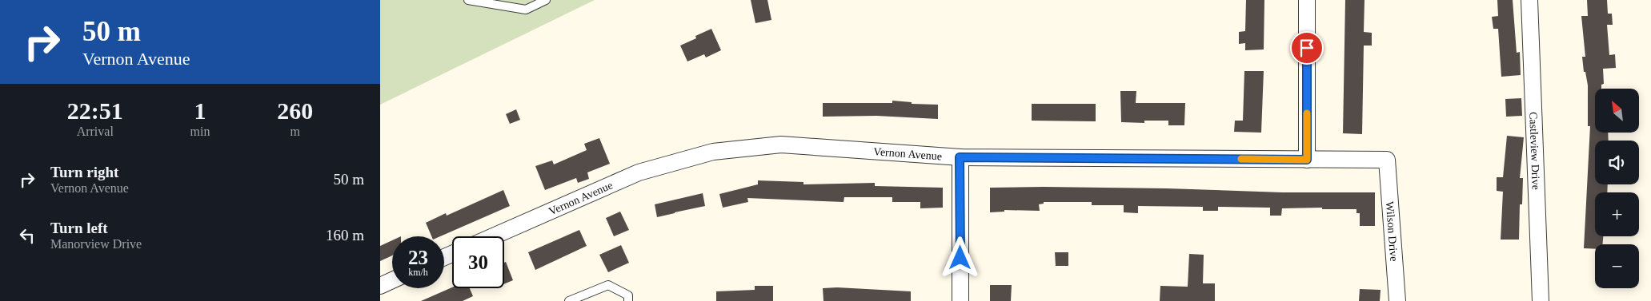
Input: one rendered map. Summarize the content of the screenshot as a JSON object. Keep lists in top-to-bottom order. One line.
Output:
{"streets":{"street":["Castleview Drive","Vernon Avenue","Wilson Drive"]},"crossings":[["Vernon Avenue","Wilson Drive"]],"north":"top left","page":{"turn":["50 m","Vernon Avenue"],"eta":["22:51","Arrival","1","min","260","m"],"map_buttons":["+","−"],"list":[{"name":"Turn right","note":"Vernon Avenue","value":"50 m"},{"name":"Turn left","note":"Manorview Drive","value":"160 m"}],"speed":"23 km/h","limit":"30"}}
